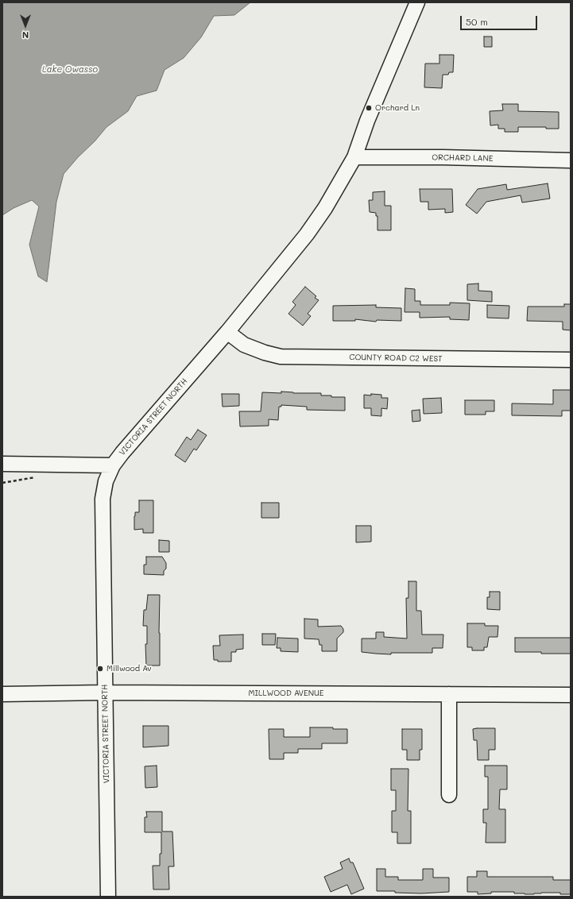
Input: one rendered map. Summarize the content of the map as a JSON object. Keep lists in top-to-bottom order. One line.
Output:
{"streets":{"street":["ORCHARD LANE","COUNTY ROAD C2 WEST","VICTORIA STREET NORTH","MILLWOOD AVENUE"]},"crossings":[["ORCHARD LANE","VICTORIA STREET NORTH"],["COUNTY ROAD C2 WEST","VICTORIA STREET NORTH"],["VICTORIA STREET NORTH","MILLWOOD AVENUE"]],"water":["Lake Owasso"],"places":["Orchard Ln","Millwood Av"],"scale_bar":"50 m","north":"bottom"}
